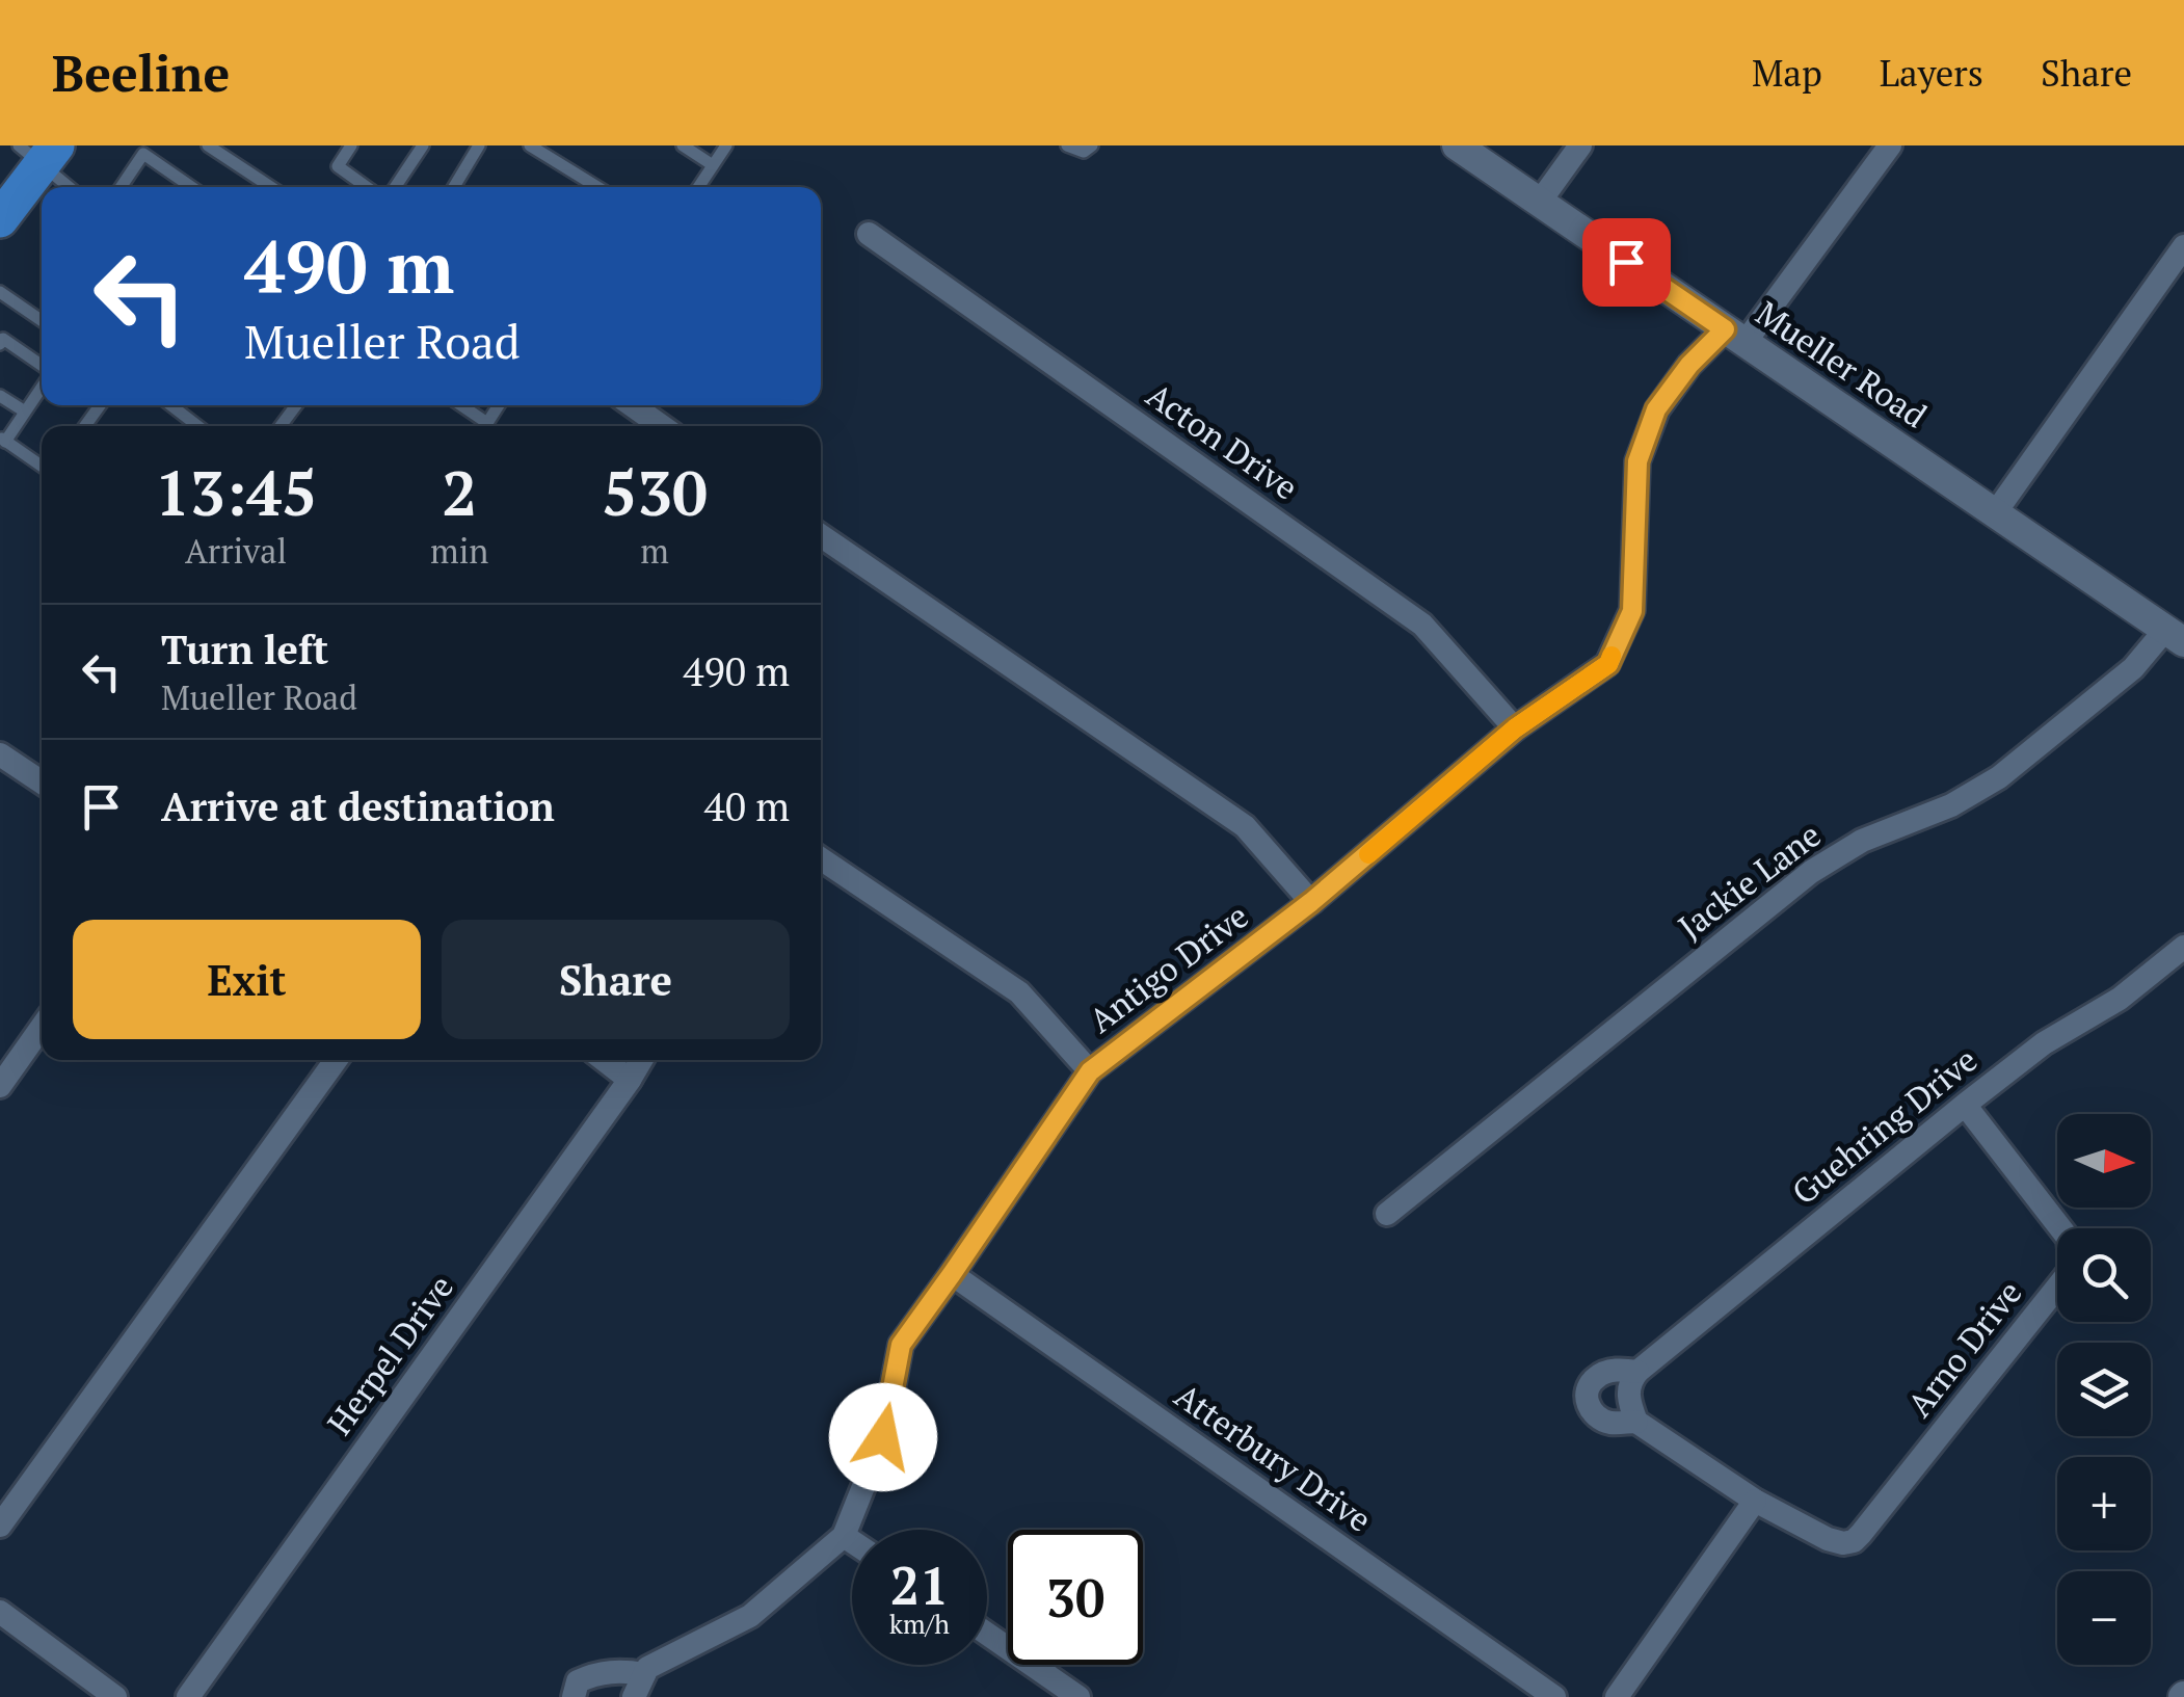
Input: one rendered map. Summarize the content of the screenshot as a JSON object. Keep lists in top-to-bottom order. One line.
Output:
{"streets":{"street":["Mueller Road","Acton Drive","Jackie Lane","Antigo Drive","Guehring Drive","Arno Drive","Herpel Drive","Atterbury Drive"]},"crossings":[["Mueller Road","Jackie Lane"],["Mueller Road","Antigo Drive"],["Acton Drive","Antigo Drive"],["Antigo Drive","Atterbury Drive"],["Guehring Drive","Arno Drive"]],"north":"right","page":{"header":"Beeline","nav":["Map","Layers","Share"],"turn":["490 m","Mueller Road"],"eta":["13:45","Arrival","2","min","530","m"],"list":[{"name":"Turn left","note":"Mueller Road","value":"490 m"},{"name":"Arrive at destination","value":"40 m"}],"buttons":["Exit","Share"],"map_buttons":["+","−"],"speed":"21 km/h","limit":"30"}}
